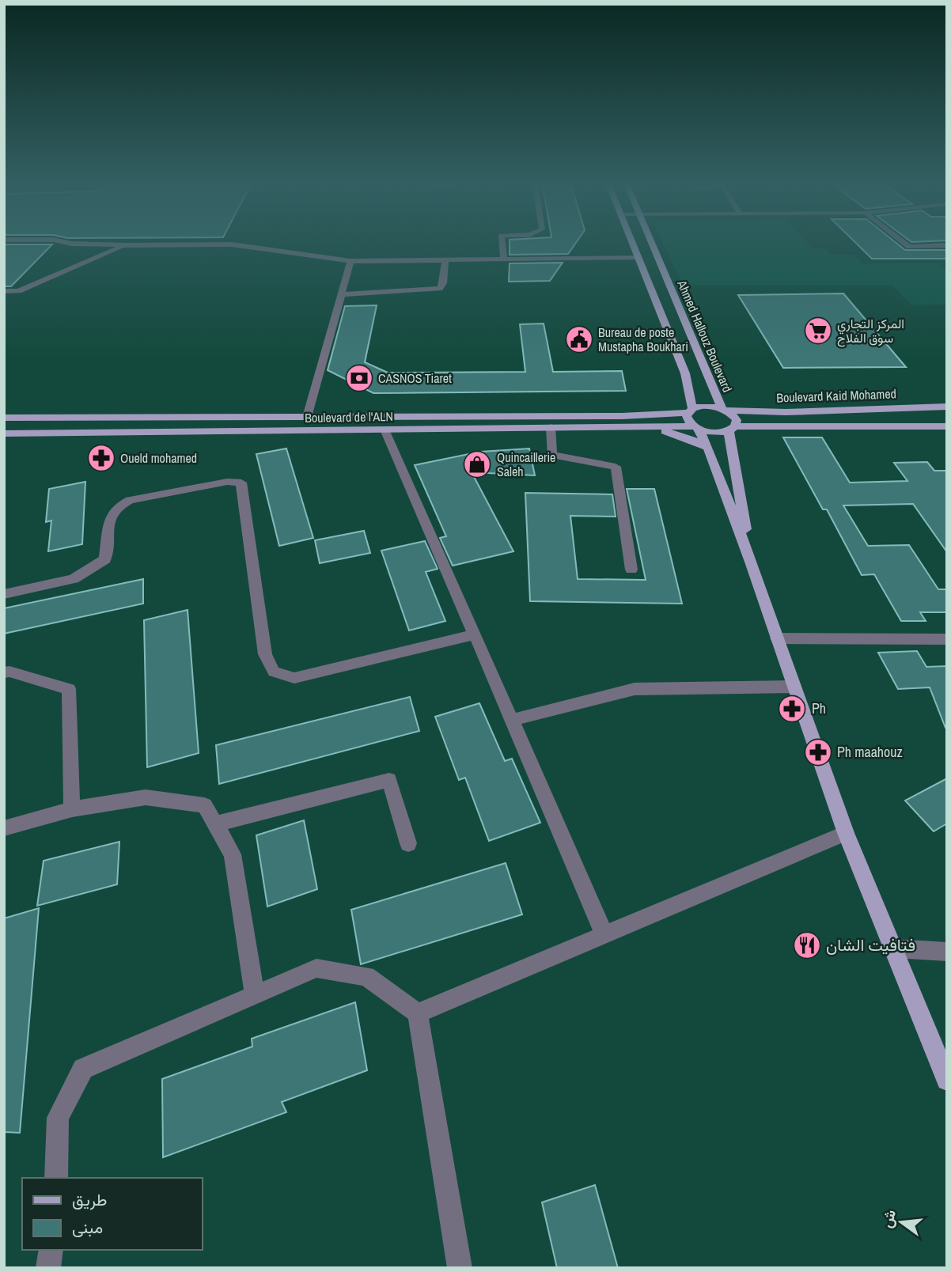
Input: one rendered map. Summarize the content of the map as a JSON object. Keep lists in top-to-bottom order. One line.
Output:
{"streets":{"main road":["Ahmed Hallouz Boulevard","Boulevard Kaid Mohamed","Boulevard de l'ALN"]},"crossings":[["Ahmed Hallouz Boulevard","Boulevard Kaid Mohamed"],["Ahmed Hallouz Boulevard","Boulevard de l'ALN"],["Boulevard Kaid Mohamed","Boulevard de l'ALN"]],"places":{"supermarket":["المركز التجاري سوق الفلاح"],"public building":["Bureau de poste Mustapha Boukhari"],"bank":["CASNOS Tiaret"],"pharmacy":["Oueld mohamed","Ph","Ph maahouz"],"shop":["Quincaillerie Saleh"],"restaurant":["فتافيت الشان"]},"legend":["طريق","مبنى"],"north":"left"}
